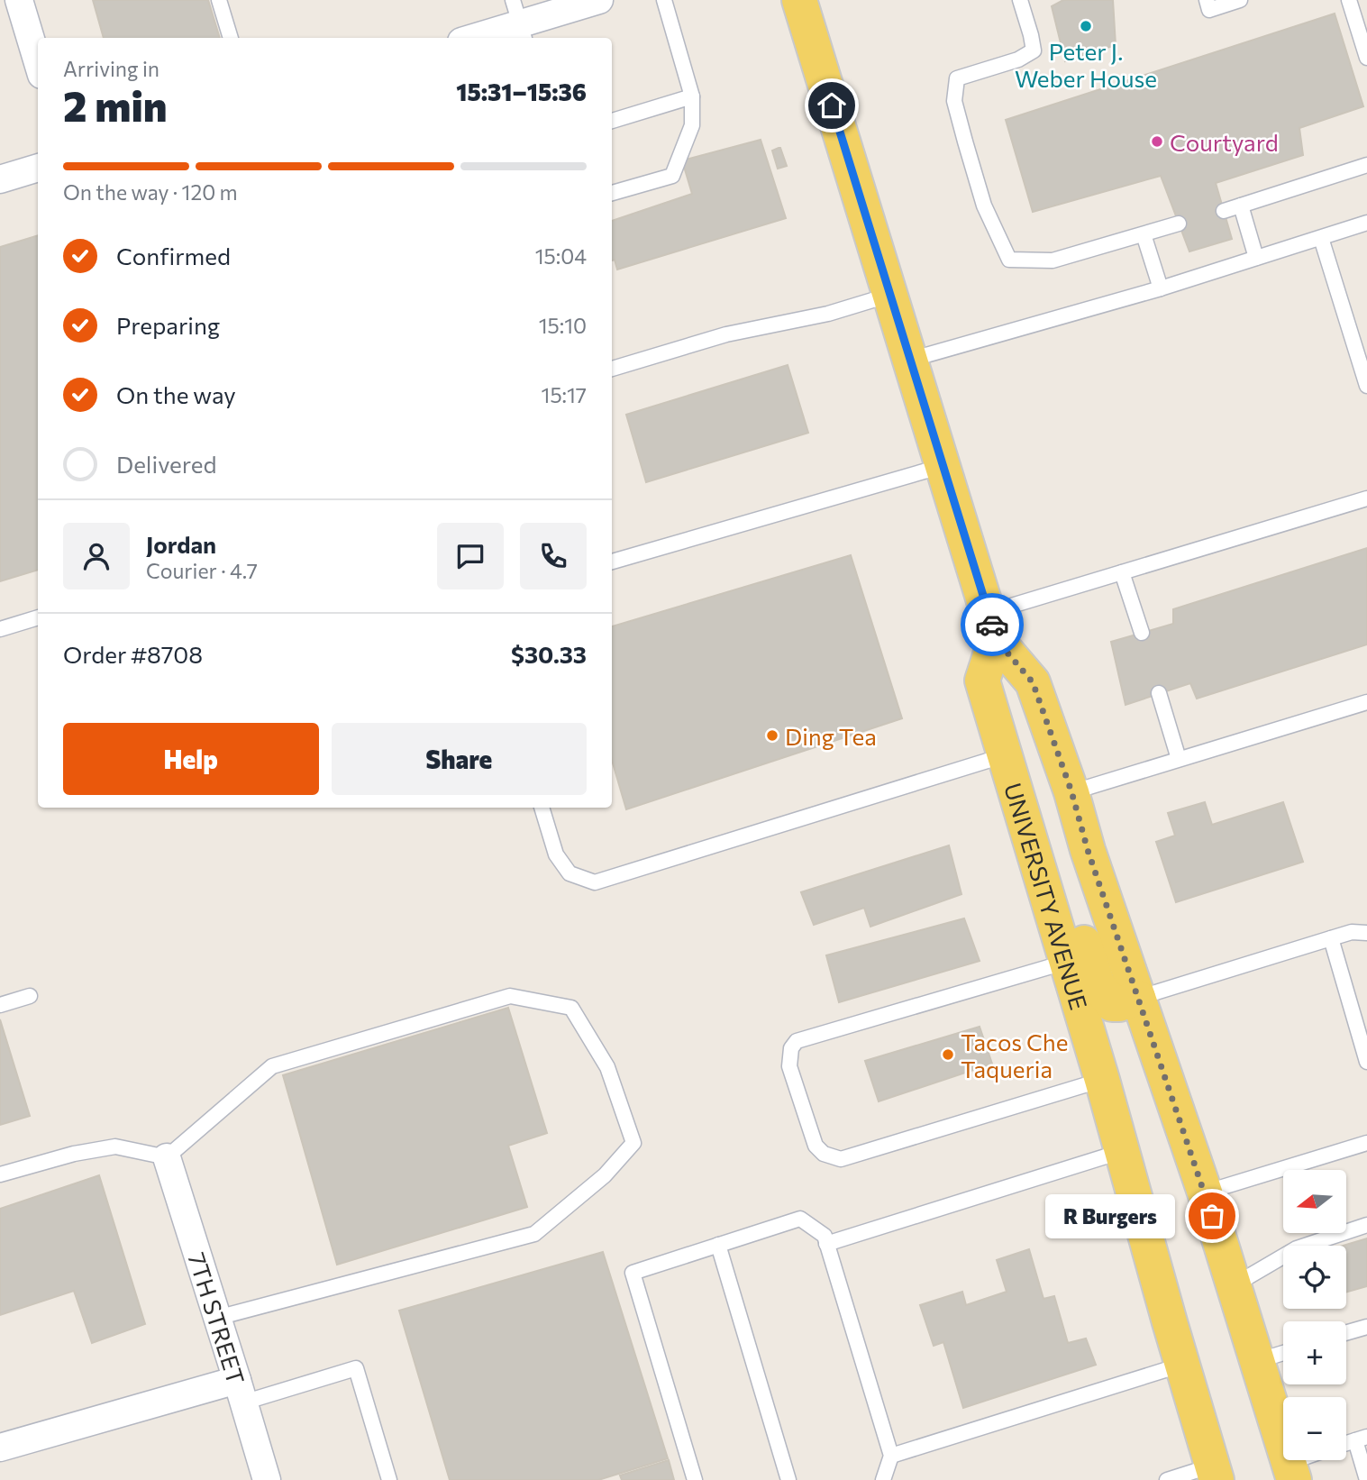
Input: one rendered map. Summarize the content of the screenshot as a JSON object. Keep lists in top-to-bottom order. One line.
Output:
{"streets":{"main road":["UNIVERSITY AVENUE"],"street":["7TH STREET"]},"places":["Peter J. Weber House","Courtyard","Ding Tea","Tacos Che Taqueria","R Burgers"],"north":"left","page":{"heading":["2 min","Arriving in","15:31–15:36"],"panel":["Jordan","Courier · 4.7","Order #8708","$30.33"],"bar":"On the way · 120 m","list":[["Confirmed","15:04"],["Preparing","15:10"],["On the way","15:17"],"Delivered"],"buttons":["Help","Share"],"map_buttons":["+","−"],"bubble":"R Burgers"}}
